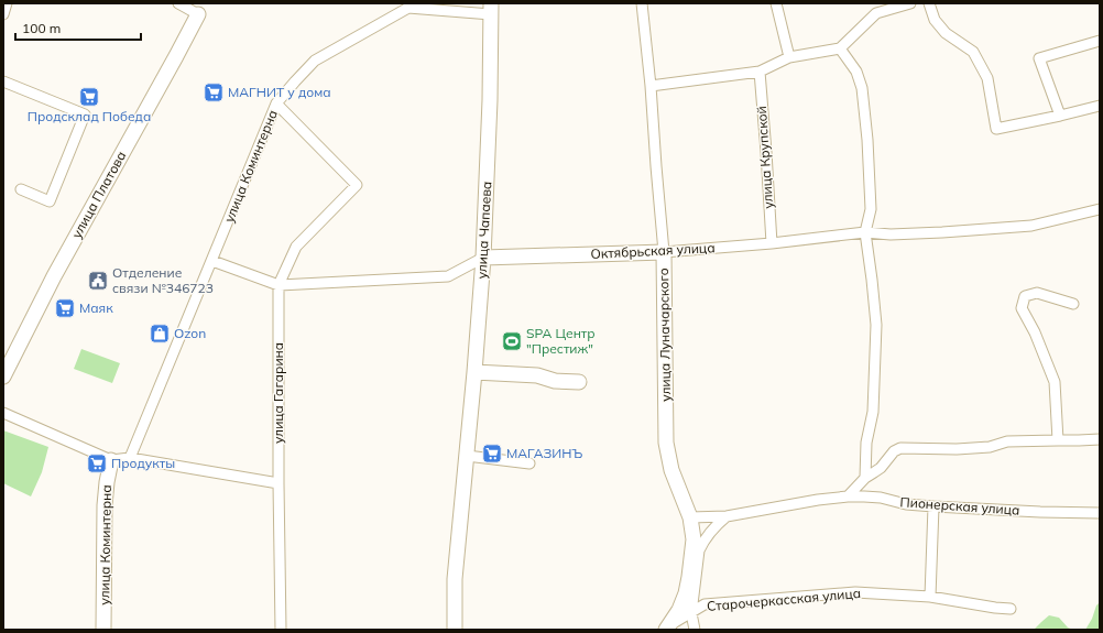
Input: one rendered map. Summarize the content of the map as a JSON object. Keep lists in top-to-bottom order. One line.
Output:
{"streets":{"main road":["улица Коминтерна","улица Платова","улица Чапаева","Октябрьская улица","улица Луначарского"],"street":["улица Крупской","улица Гагарина","Пионерская улица","Старочеркасская улица"]},"crossings":[["улица Крупской","Октябрьская улица"],["улица Коминтерна","улица Чапаева"],["улица Коминтерна","Октябрьская улица"],["улица Коминтерна","улица Гагарина"],["улица Чапаева","Октябрьская улица"],["Октябрьская улица","улица Луначарского"],["Октябрьская улица","улица Гагарина"],["улица Луначарского","Пионерская улица"],["улица Луначарского","Старочеркасская улица"]],"places":{"supermarket":["МАГНИТ у дома","Продсклад Победа","Маяк","МАГАЗИНЪ","Продукты"],"public building":["Отделение связи №346723"],"shop":["Ozon"],"sports":["SPA Центр \"Престиж\""]},"scale_bar":"100 m"}
